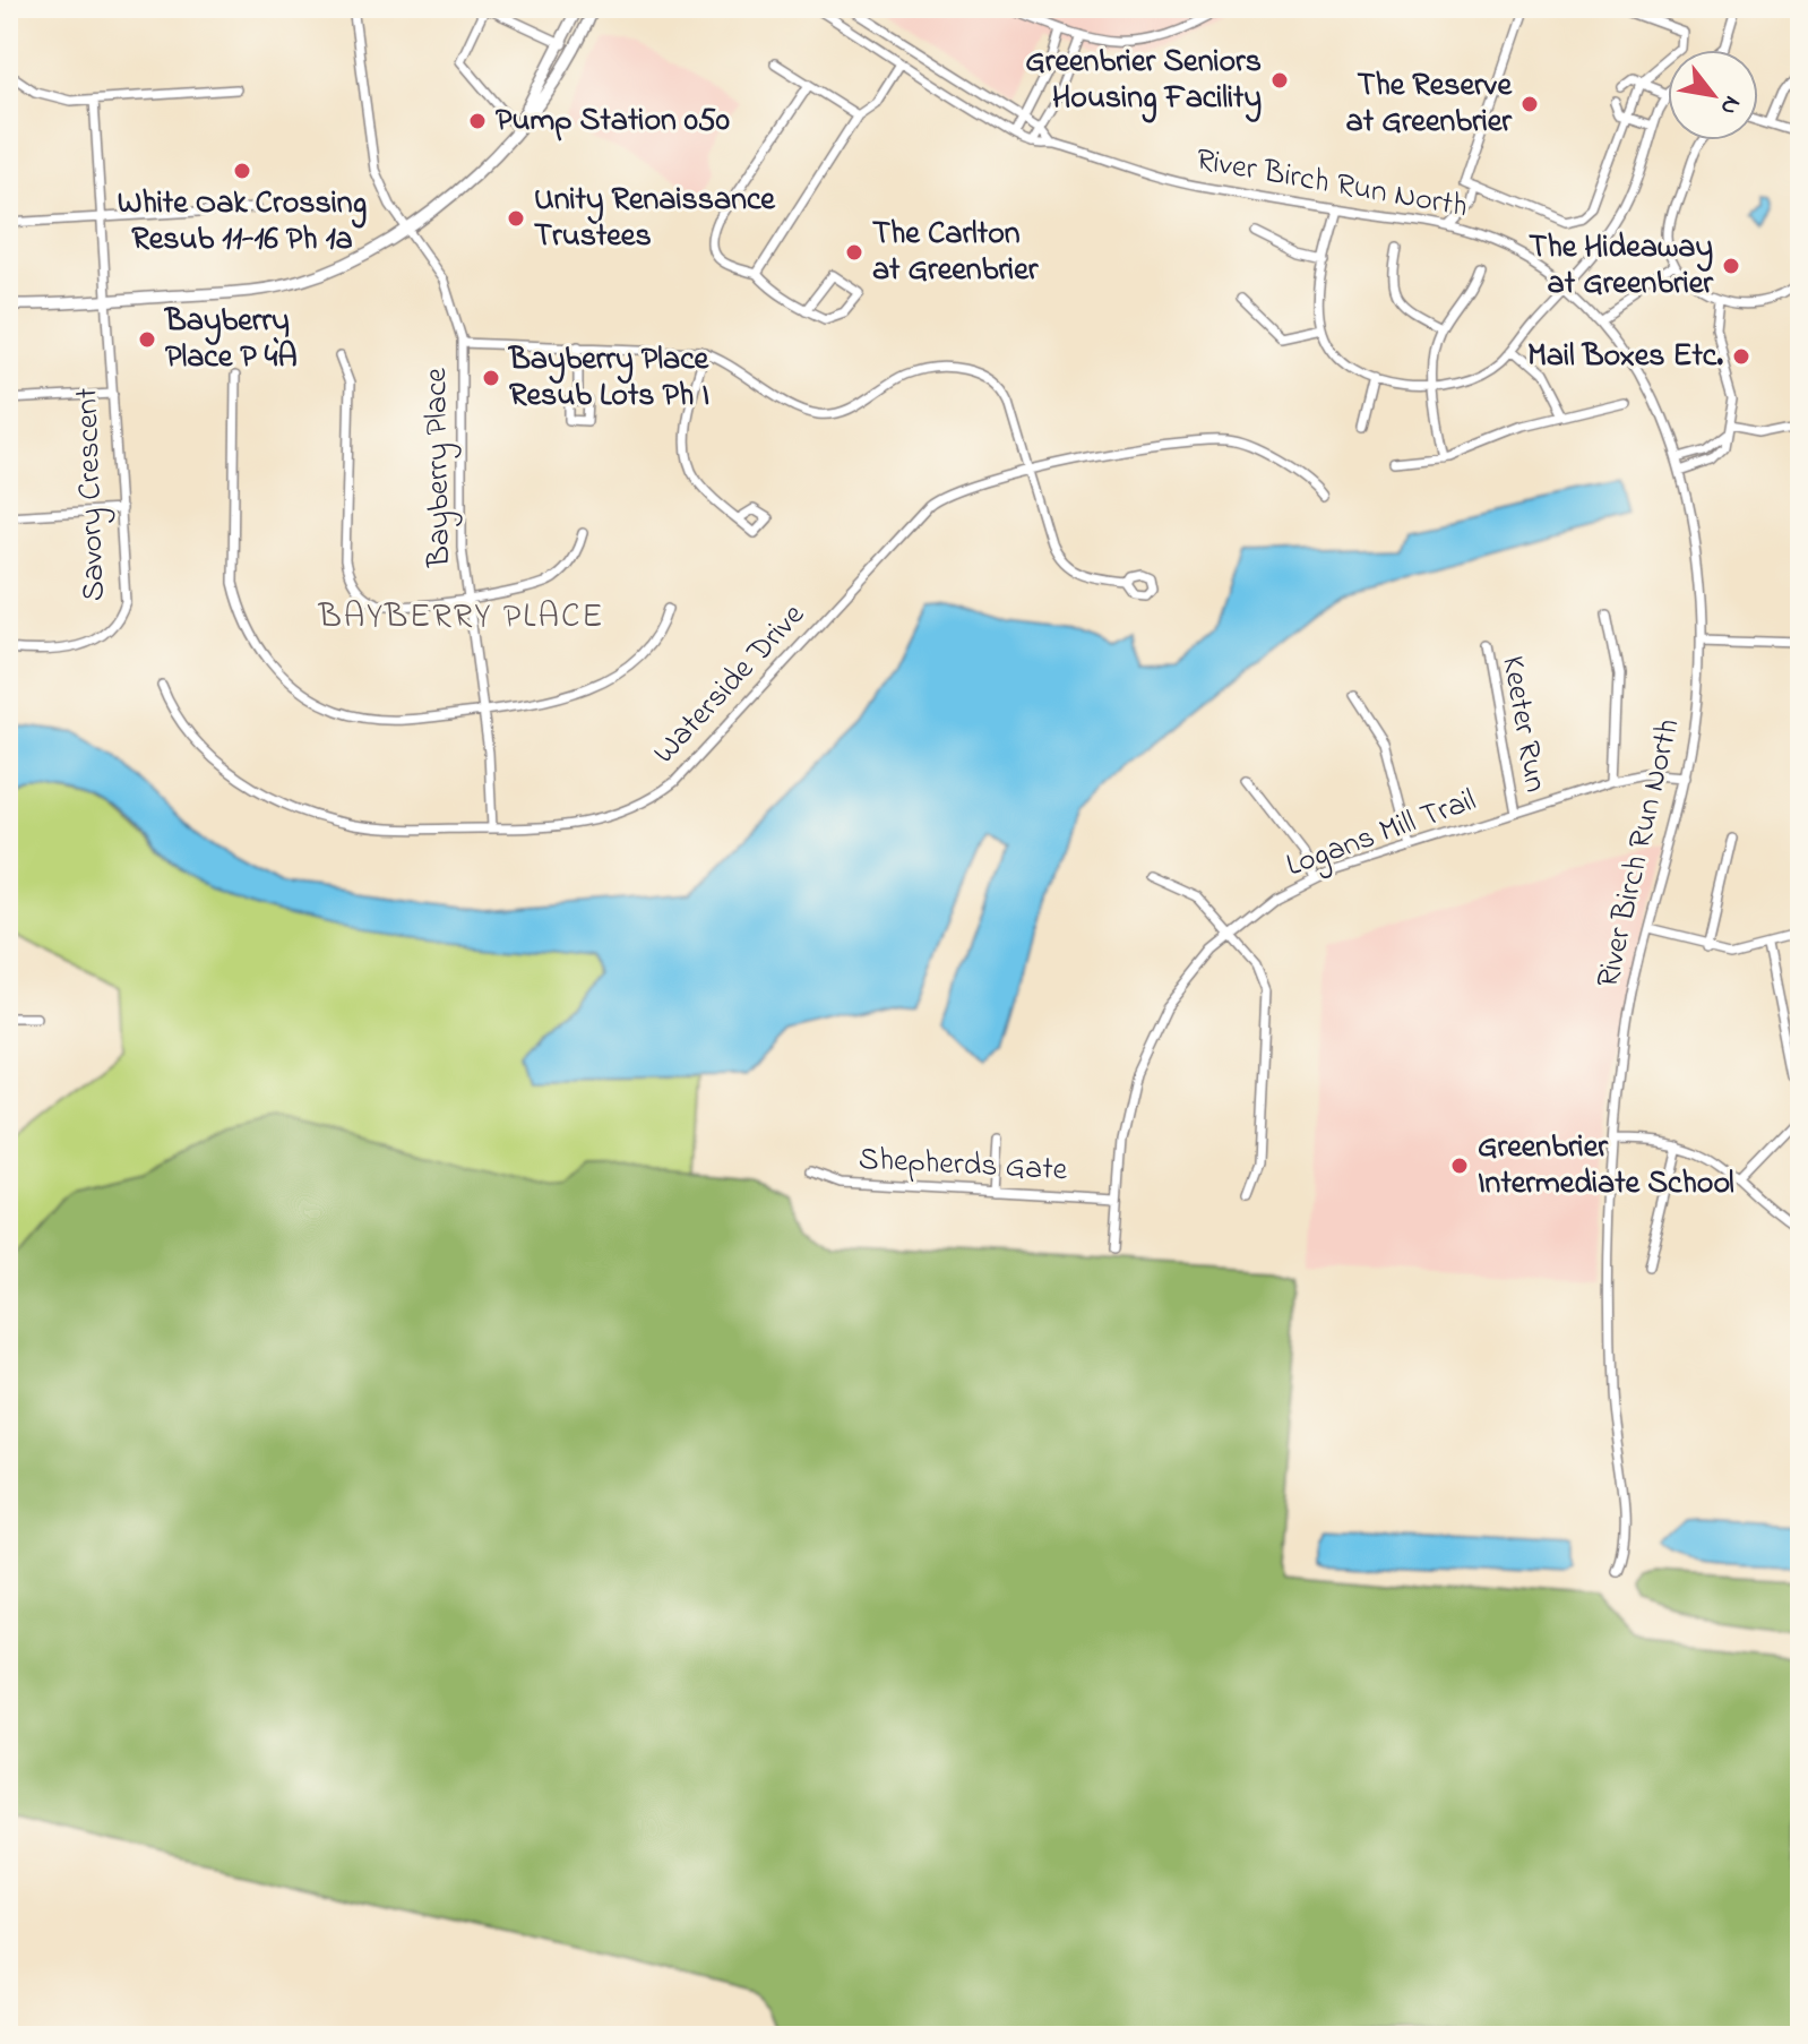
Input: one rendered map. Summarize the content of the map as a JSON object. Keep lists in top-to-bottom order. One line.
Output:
{"streets":{"street":["River Birch Run North","Bayberry Place","Savory Crescent","Waterside Drive","Keeter Run","Logans Mill Trail","Shepherds Gate"]},"crossings":[["River Birch Run North","Logans Mill Trail"],["Bayberry Place","Waterside Drive"],["Keeter Run","Logans Mill Trail"],["Logans Mill Trail","Shepherds Gate"]],"districts":["BAYBERRY PLACE"],"places":["Greenbrier Seniors Housing Facility","The Reserve at Greenbrier","Pump Station 050","White Oak Crossing Resub 11-16 Ph 1a","Unity Renaissance Trustees","The Carlton at Greenbrier","The Hideaway at Greenbrier","Bayberry Place P 4A","Mail Boxes Etc.","Bayberry Place Resub Lots Ph I","Greenbrier Intermediate School"],"north":"bottom right"}
